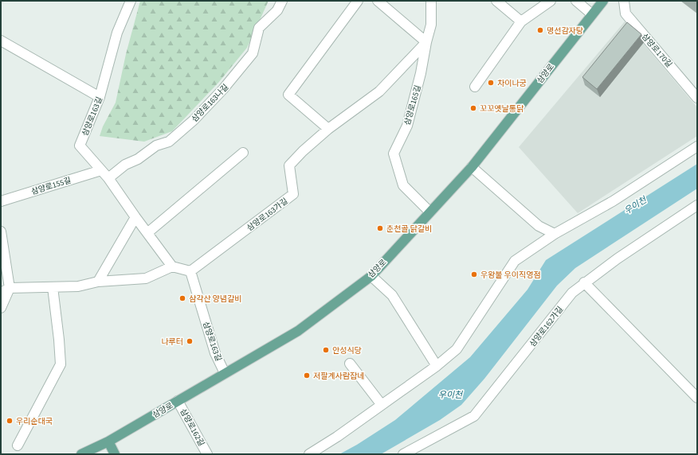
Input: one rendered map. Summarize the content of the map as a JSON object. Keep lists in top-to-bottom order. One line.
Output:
{"streets":{"main road":["삼양로"],"street":["삼양로170길","삼양로163나길","삼양로165길","삼양로163길","삼양로155길","삼양로163가길","삼양로162가길","삼양로162길"]},"crossings":[["삼양로","삼양로165길"],["삼양로","삼양로163길"],["삼양로","삼양로162길"],["삼양로163나길","삼양로163길"],["삼양로165길","삼양로163가길"],["삼양로163길","삼양로155길"],["삼양로163길","삼양로163가길"]],"water":["우이천"],"places":["명선감자탕","차이나궁","꼬꼬옛날통닭","춘천골 닭갈비","우왕불 우이직영점","삼각산 양념갈비","나루터","안성식당","저팔계사람잡네","우리순대국"]}
